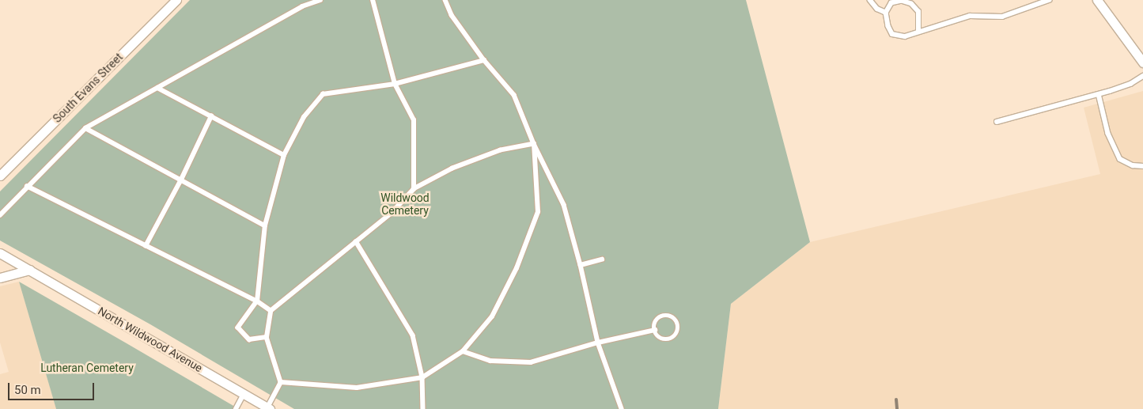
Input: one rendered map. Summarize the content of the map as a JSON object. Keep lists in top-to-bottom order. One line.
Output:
{"streets":{"street":["South Evans Street","North Wildwood Avenue"]},"parks":["Wildwood Cemetery","Lutheran Cemetery"],"scale_bar":"50 m"}
